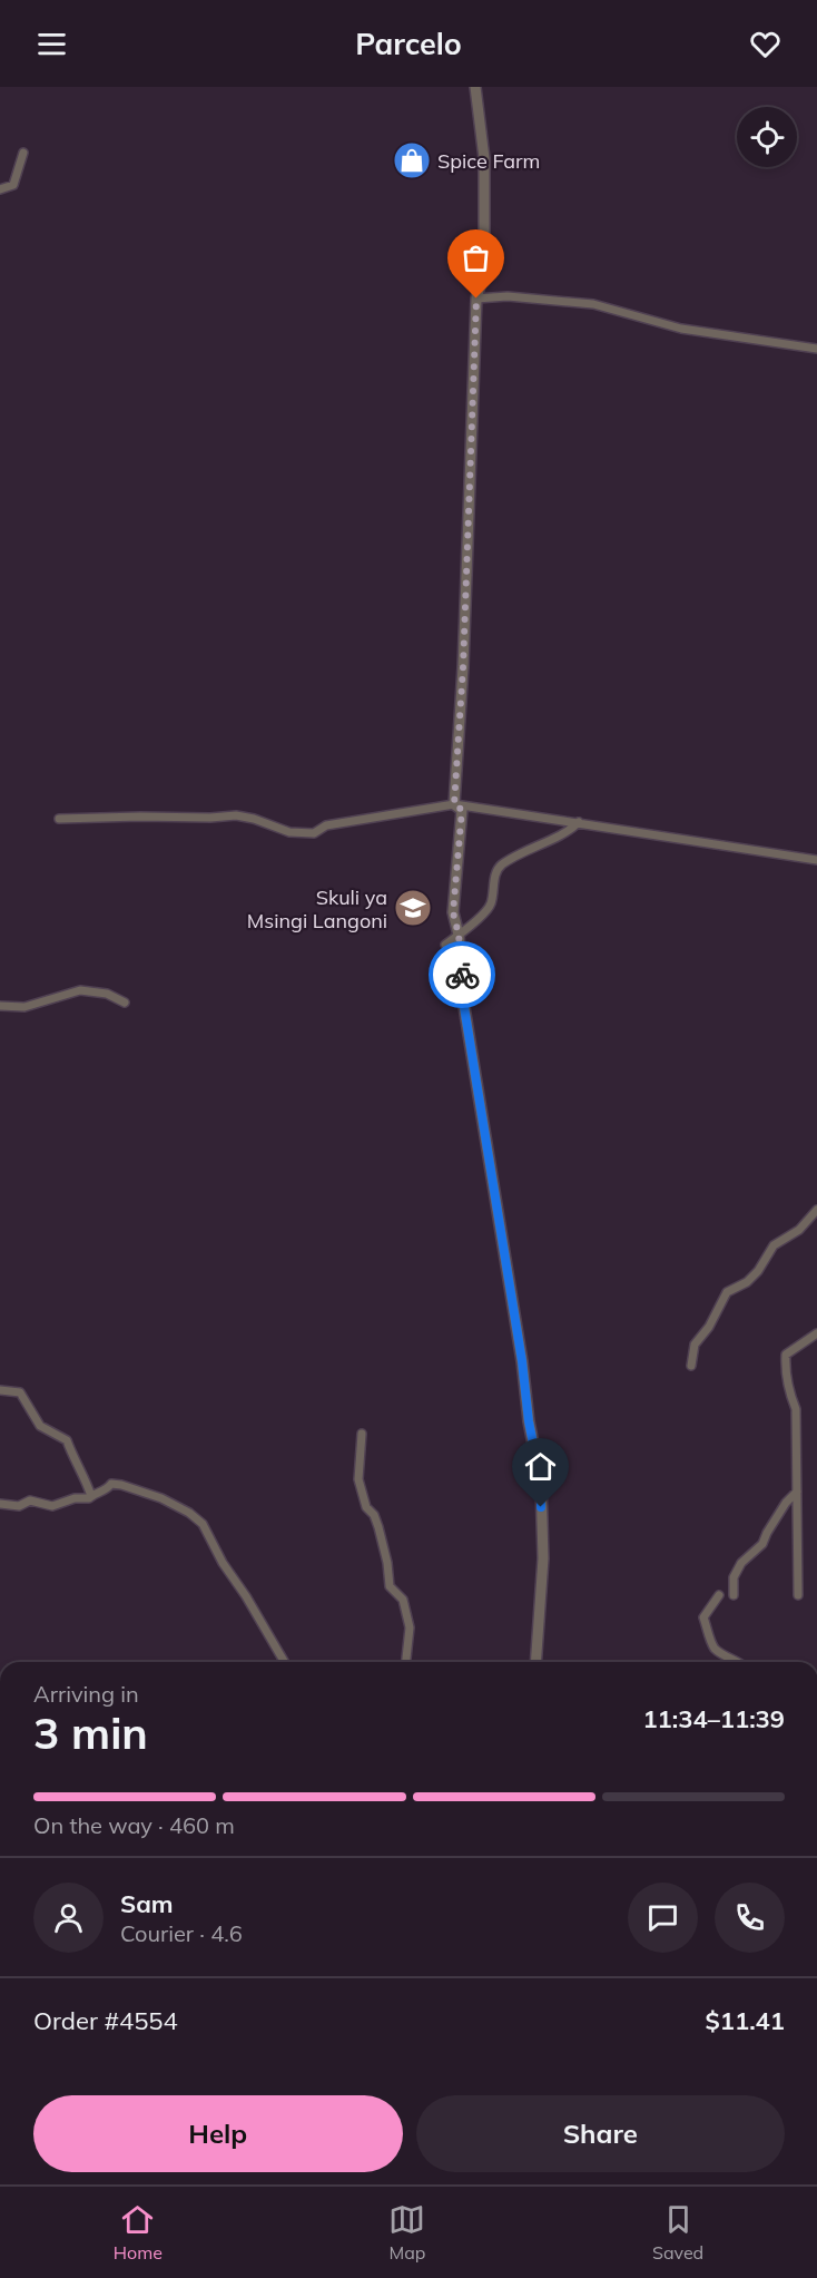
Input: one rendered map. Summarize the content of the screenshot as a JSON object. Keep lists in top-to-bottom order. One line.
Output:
{"places":{"shop":["Spice Farm"],"school or university":["Skuli ya Msingi Langoni"]},"page":{"header":"Parcelo","heading":["3 min","Arriving in","11:34–11:39"],"panel":["Sam","Courier · 4.6","Order #4554","$11.41"],"bar":"On the way · 460 m","buttons":["Help","Share"],"tabs":["Home","Map","Saved"]}}
